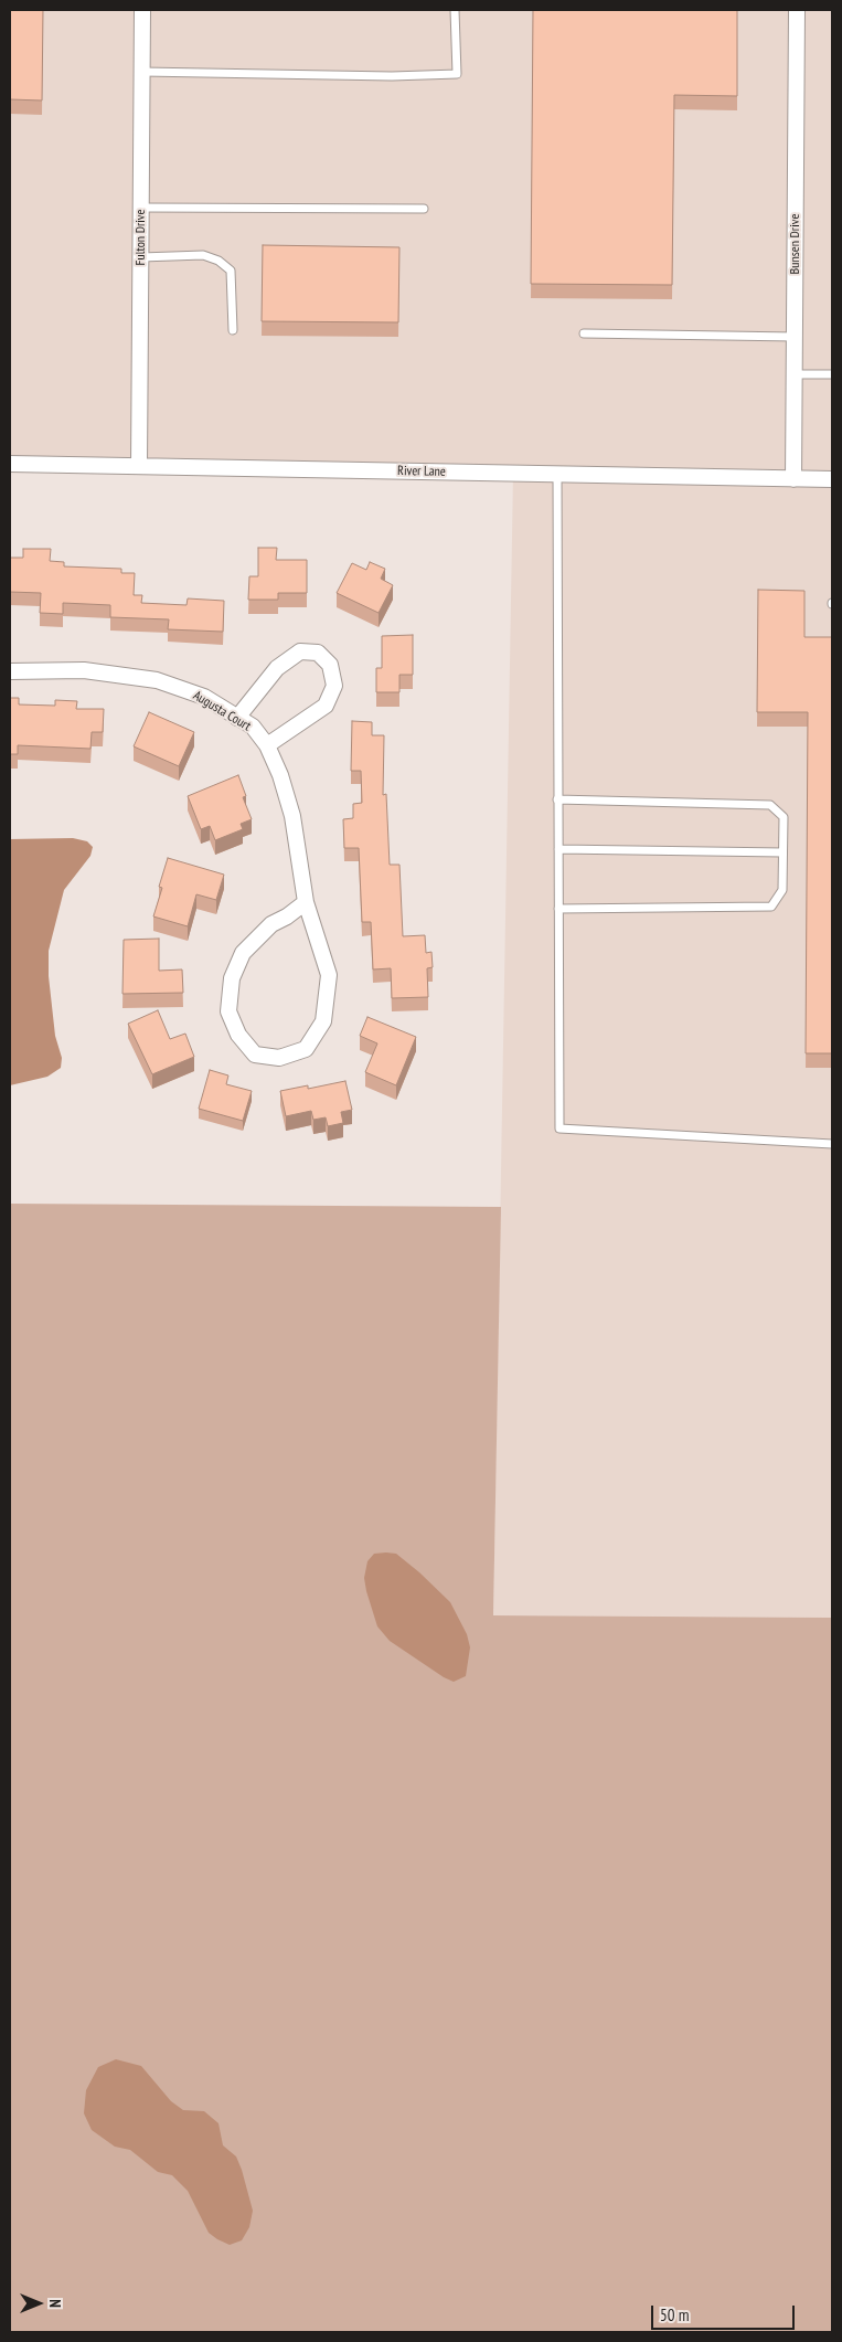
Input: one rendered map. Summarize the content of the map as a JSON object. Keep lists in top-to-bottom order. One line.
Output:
{"streets":{"street":["Fulton Drive","Bunsen Drive","River Lane","Augusta Court"]},"crossings":[["Fulton Drive","River Lane"],["Bunsen Drive","River Lane"]],"scale_bar":"50 m","north":"right"}
